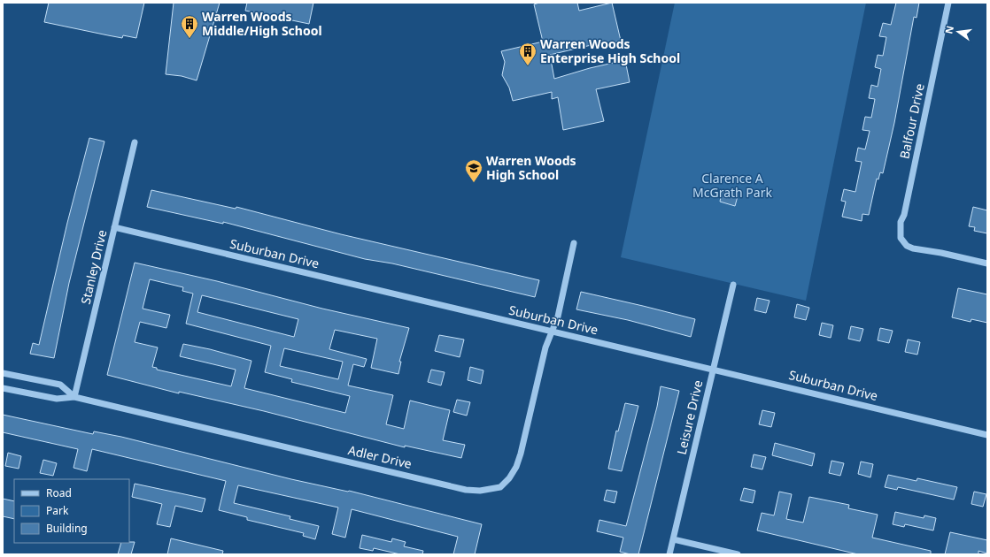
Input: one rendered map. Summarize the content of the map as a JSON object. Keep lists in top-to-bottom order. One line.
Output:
{"streets":{"street":["Balfour Drive","Suburban Drive","Stanley Drive","Leisure Drive","Adler Drive"]},"crossings":[["Suburban Drive","Stanley Drive"],["Suburban Drive","Leisure Drive"],["Suburban Drive","Adler Drive"],["Stanley Drive","Adler Drive"]],"parks":["Clarence A McGrath Park"],"places":{"building":["Warren Woods Middle/High School","Warren Woods Enterprise High School"],"school or university":["Warren Woods High School"]},"legend":["Road","Park","Building"],"north":"left"}
